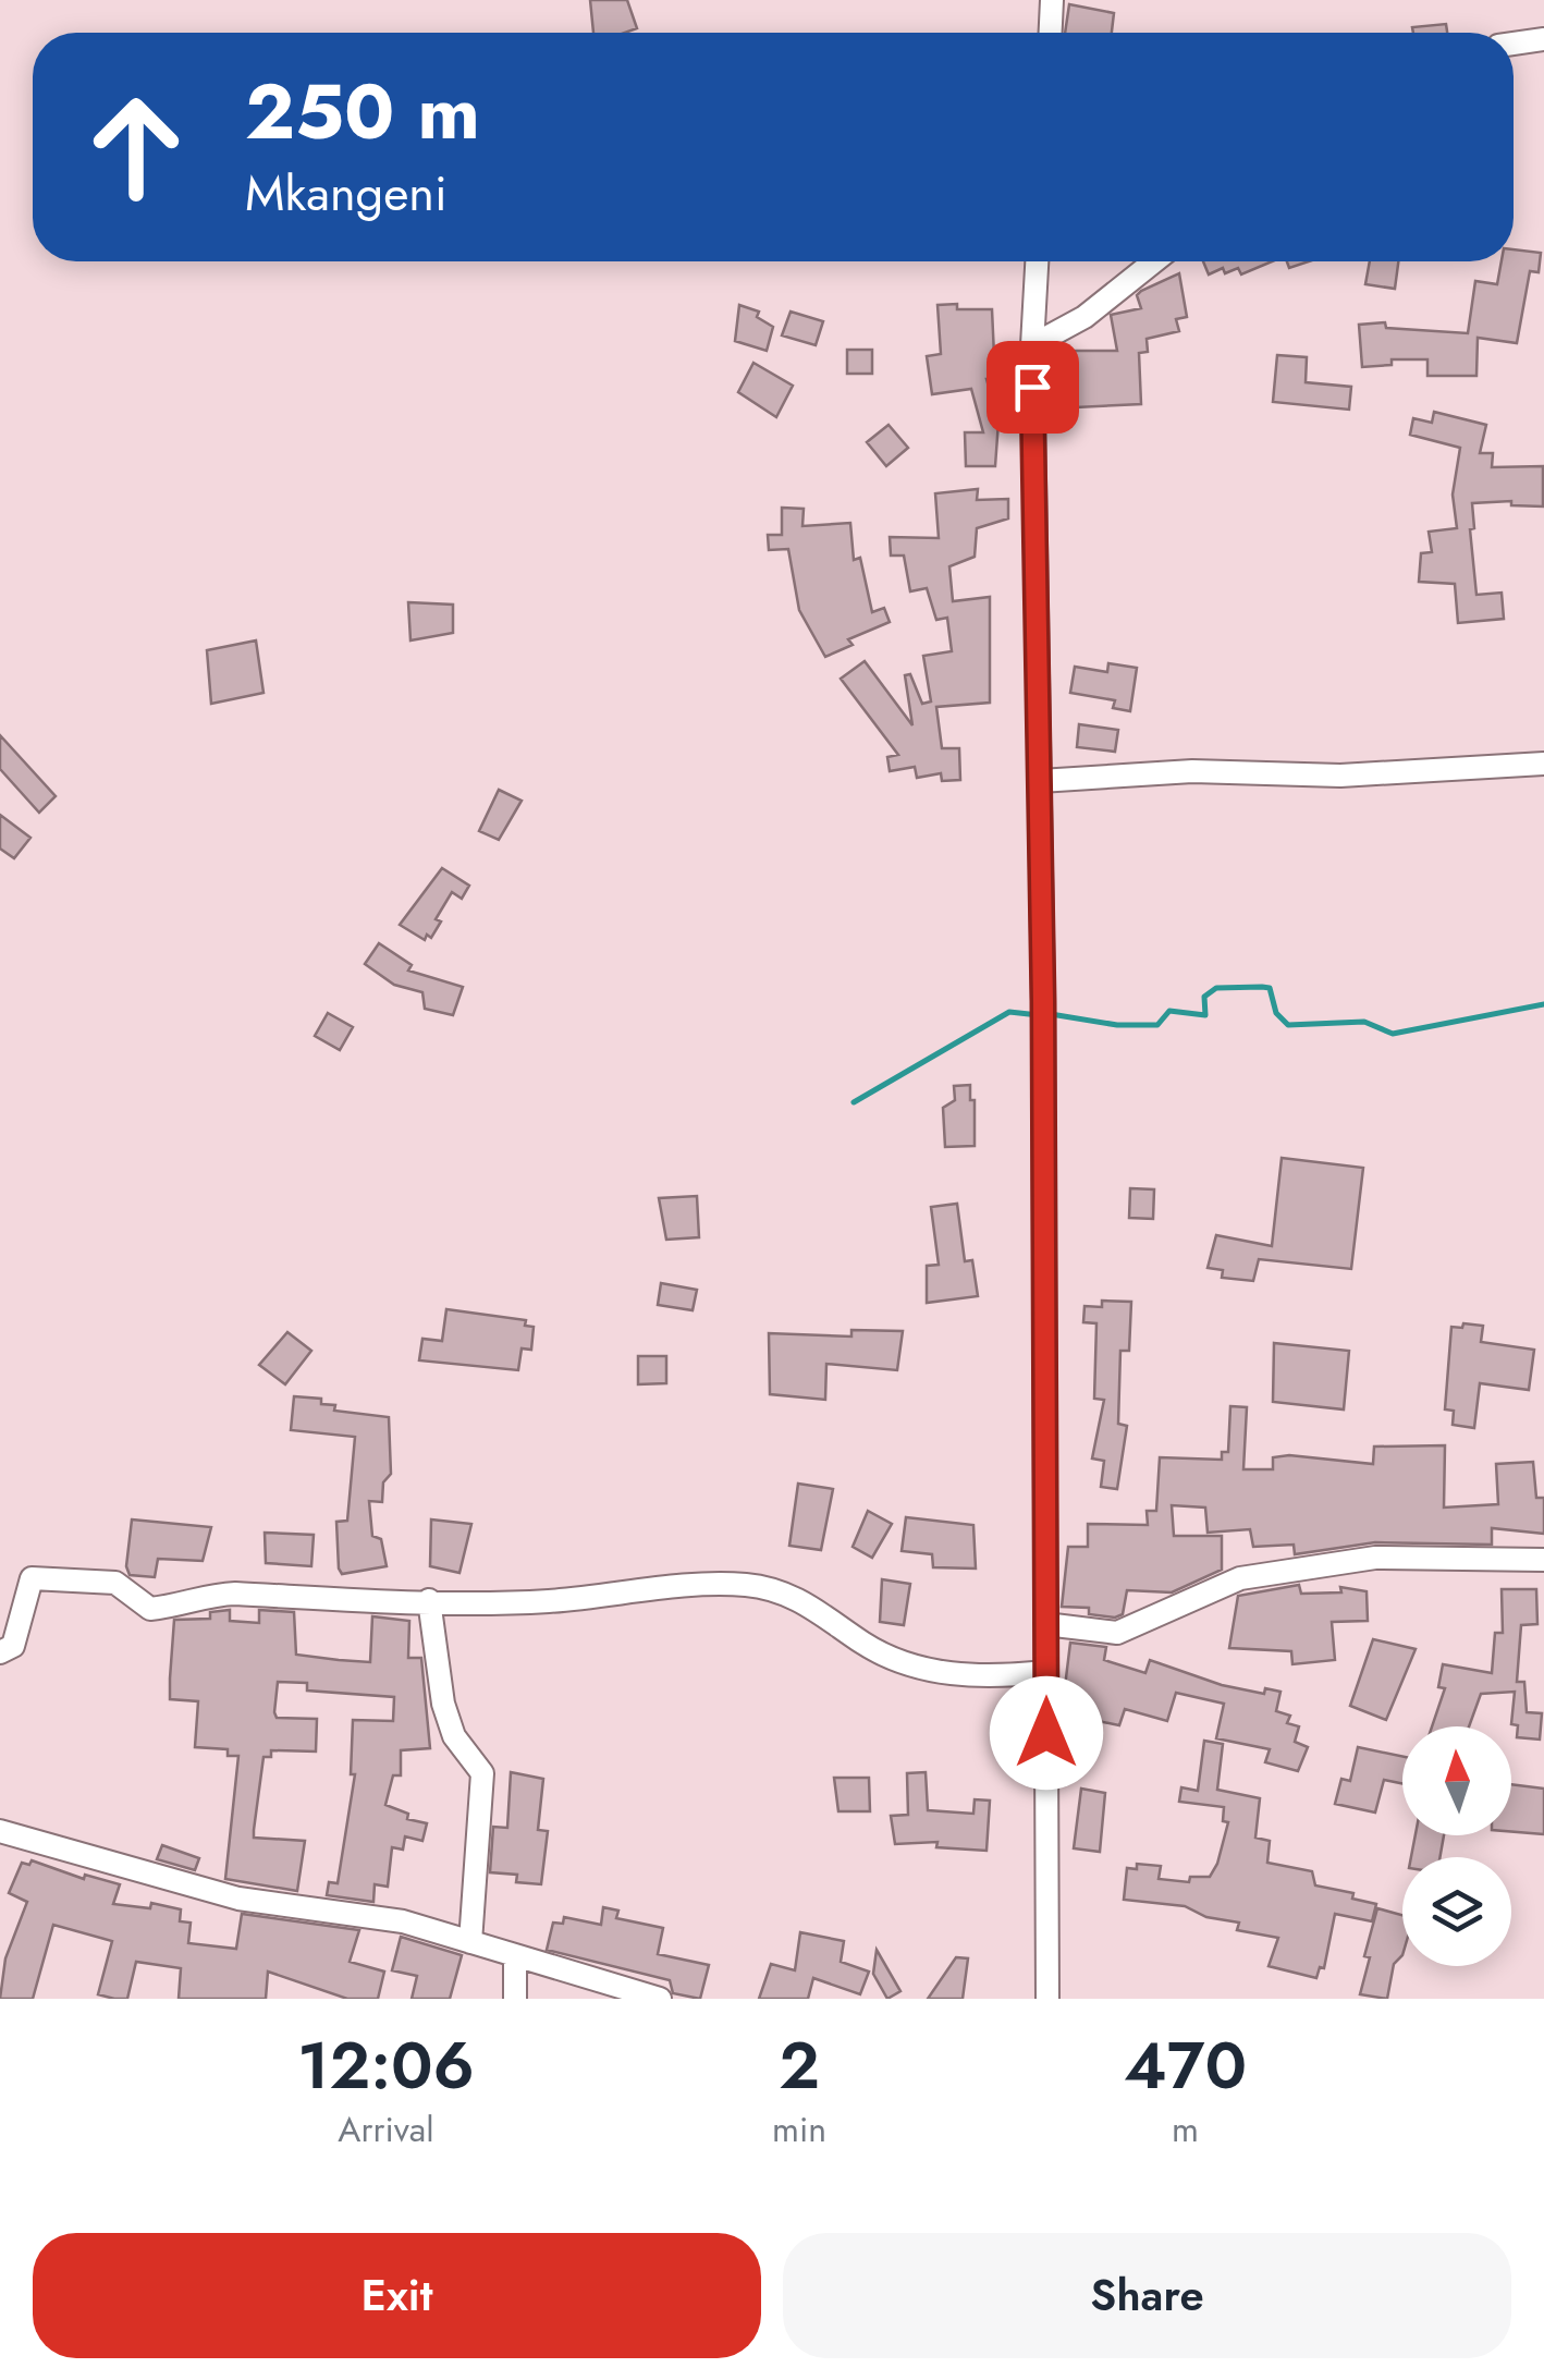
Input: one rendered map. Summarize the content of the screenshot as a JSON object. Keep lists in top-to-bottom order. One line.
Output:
{"north":"top","page":{"turn":["250 m","Mkangeni"],"eta":["12:06","Arrival","2","min","470","m"],"buttons":["Exit","Share"]}}
